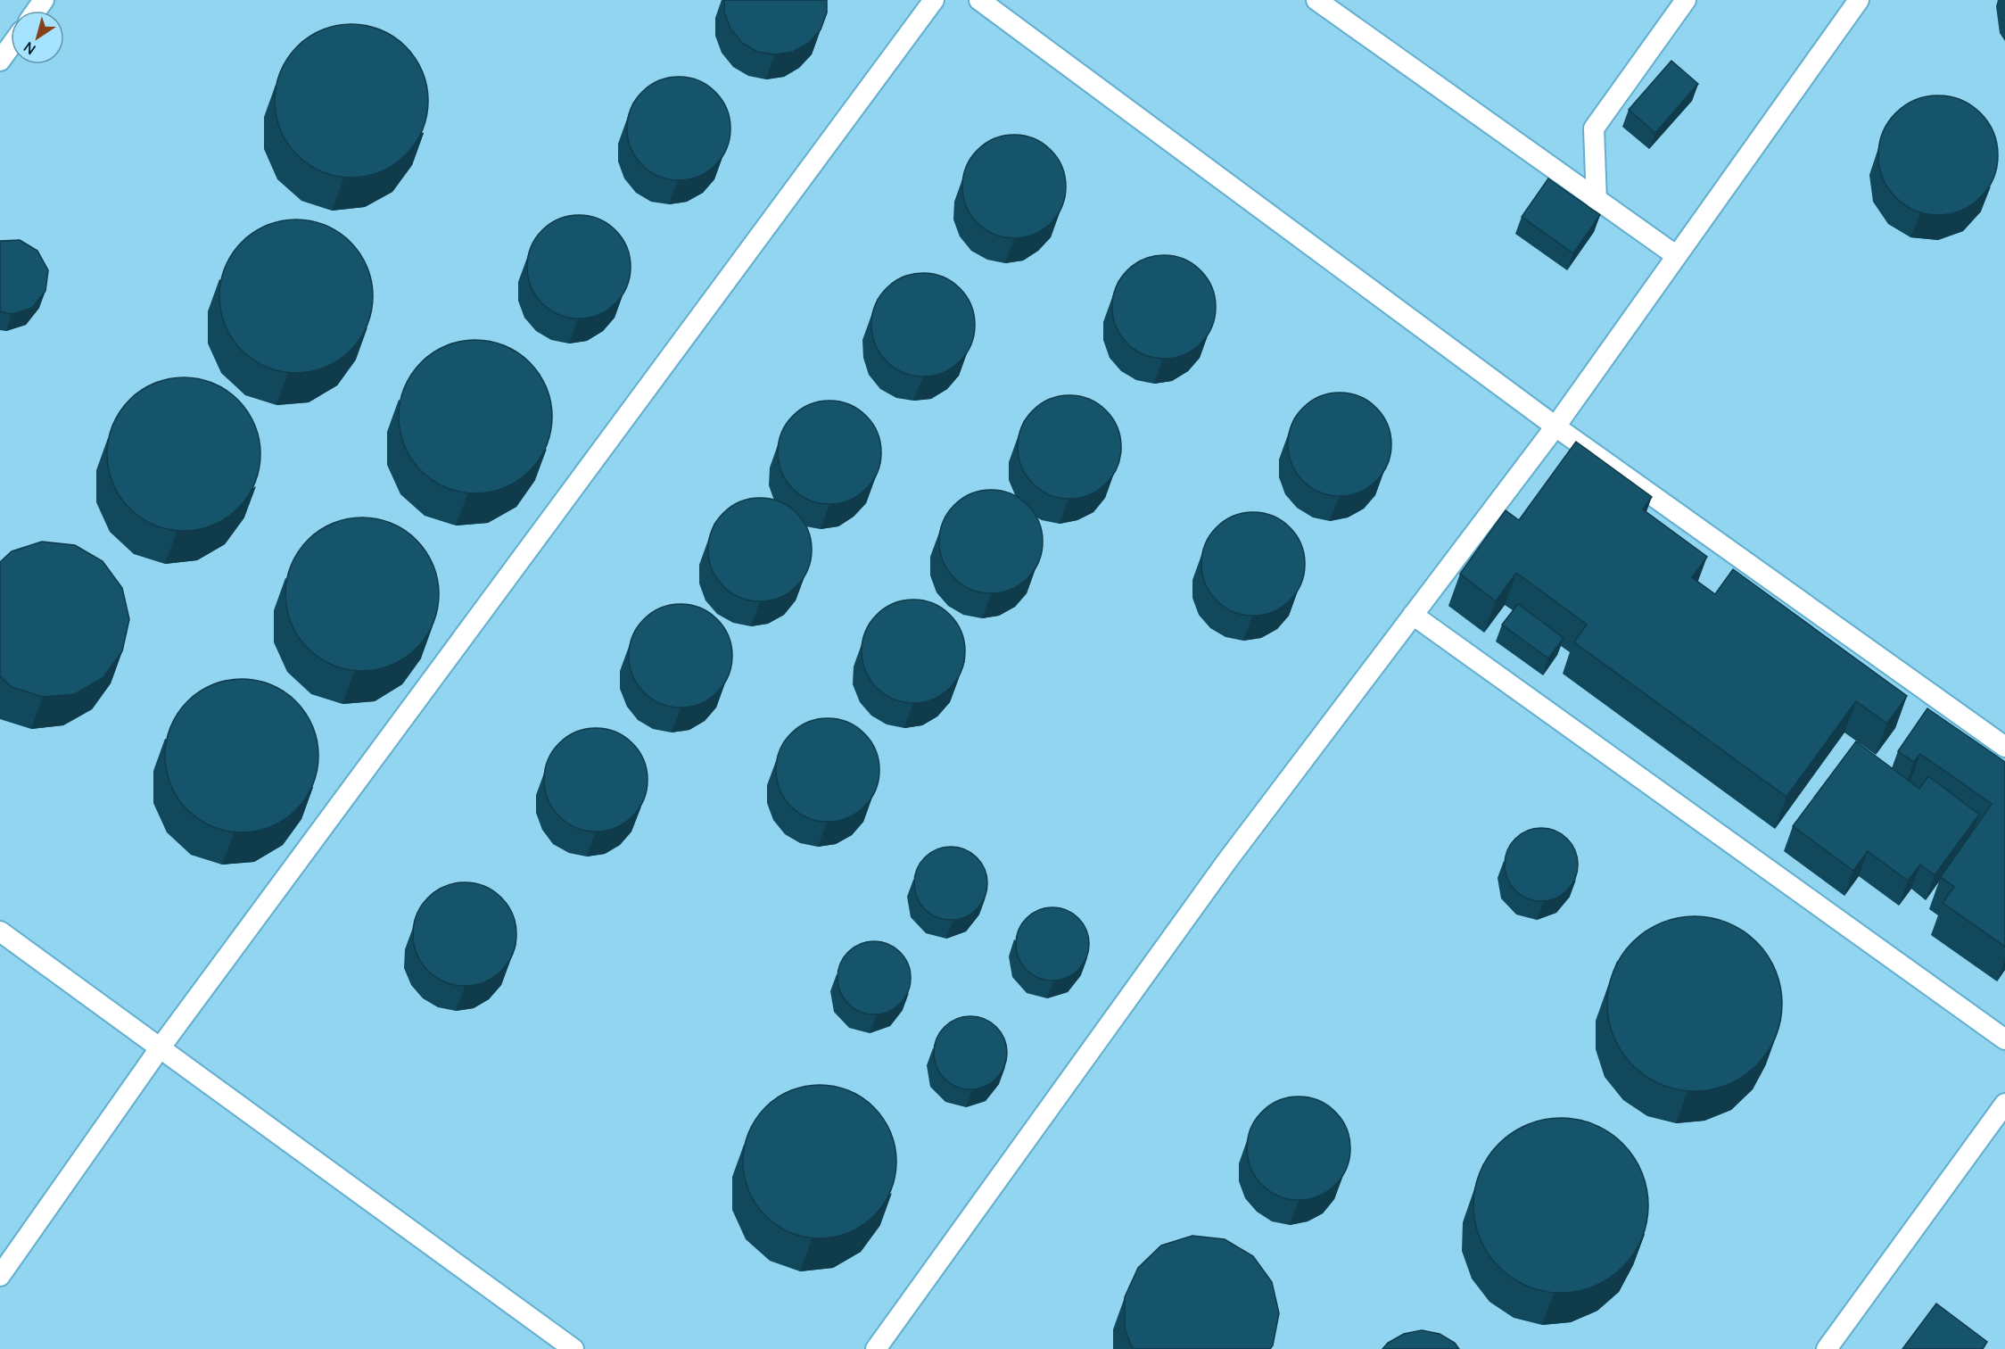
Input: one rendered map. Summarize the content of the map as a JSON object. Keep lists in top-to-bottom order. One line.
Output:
{"north":"bottom left"}
